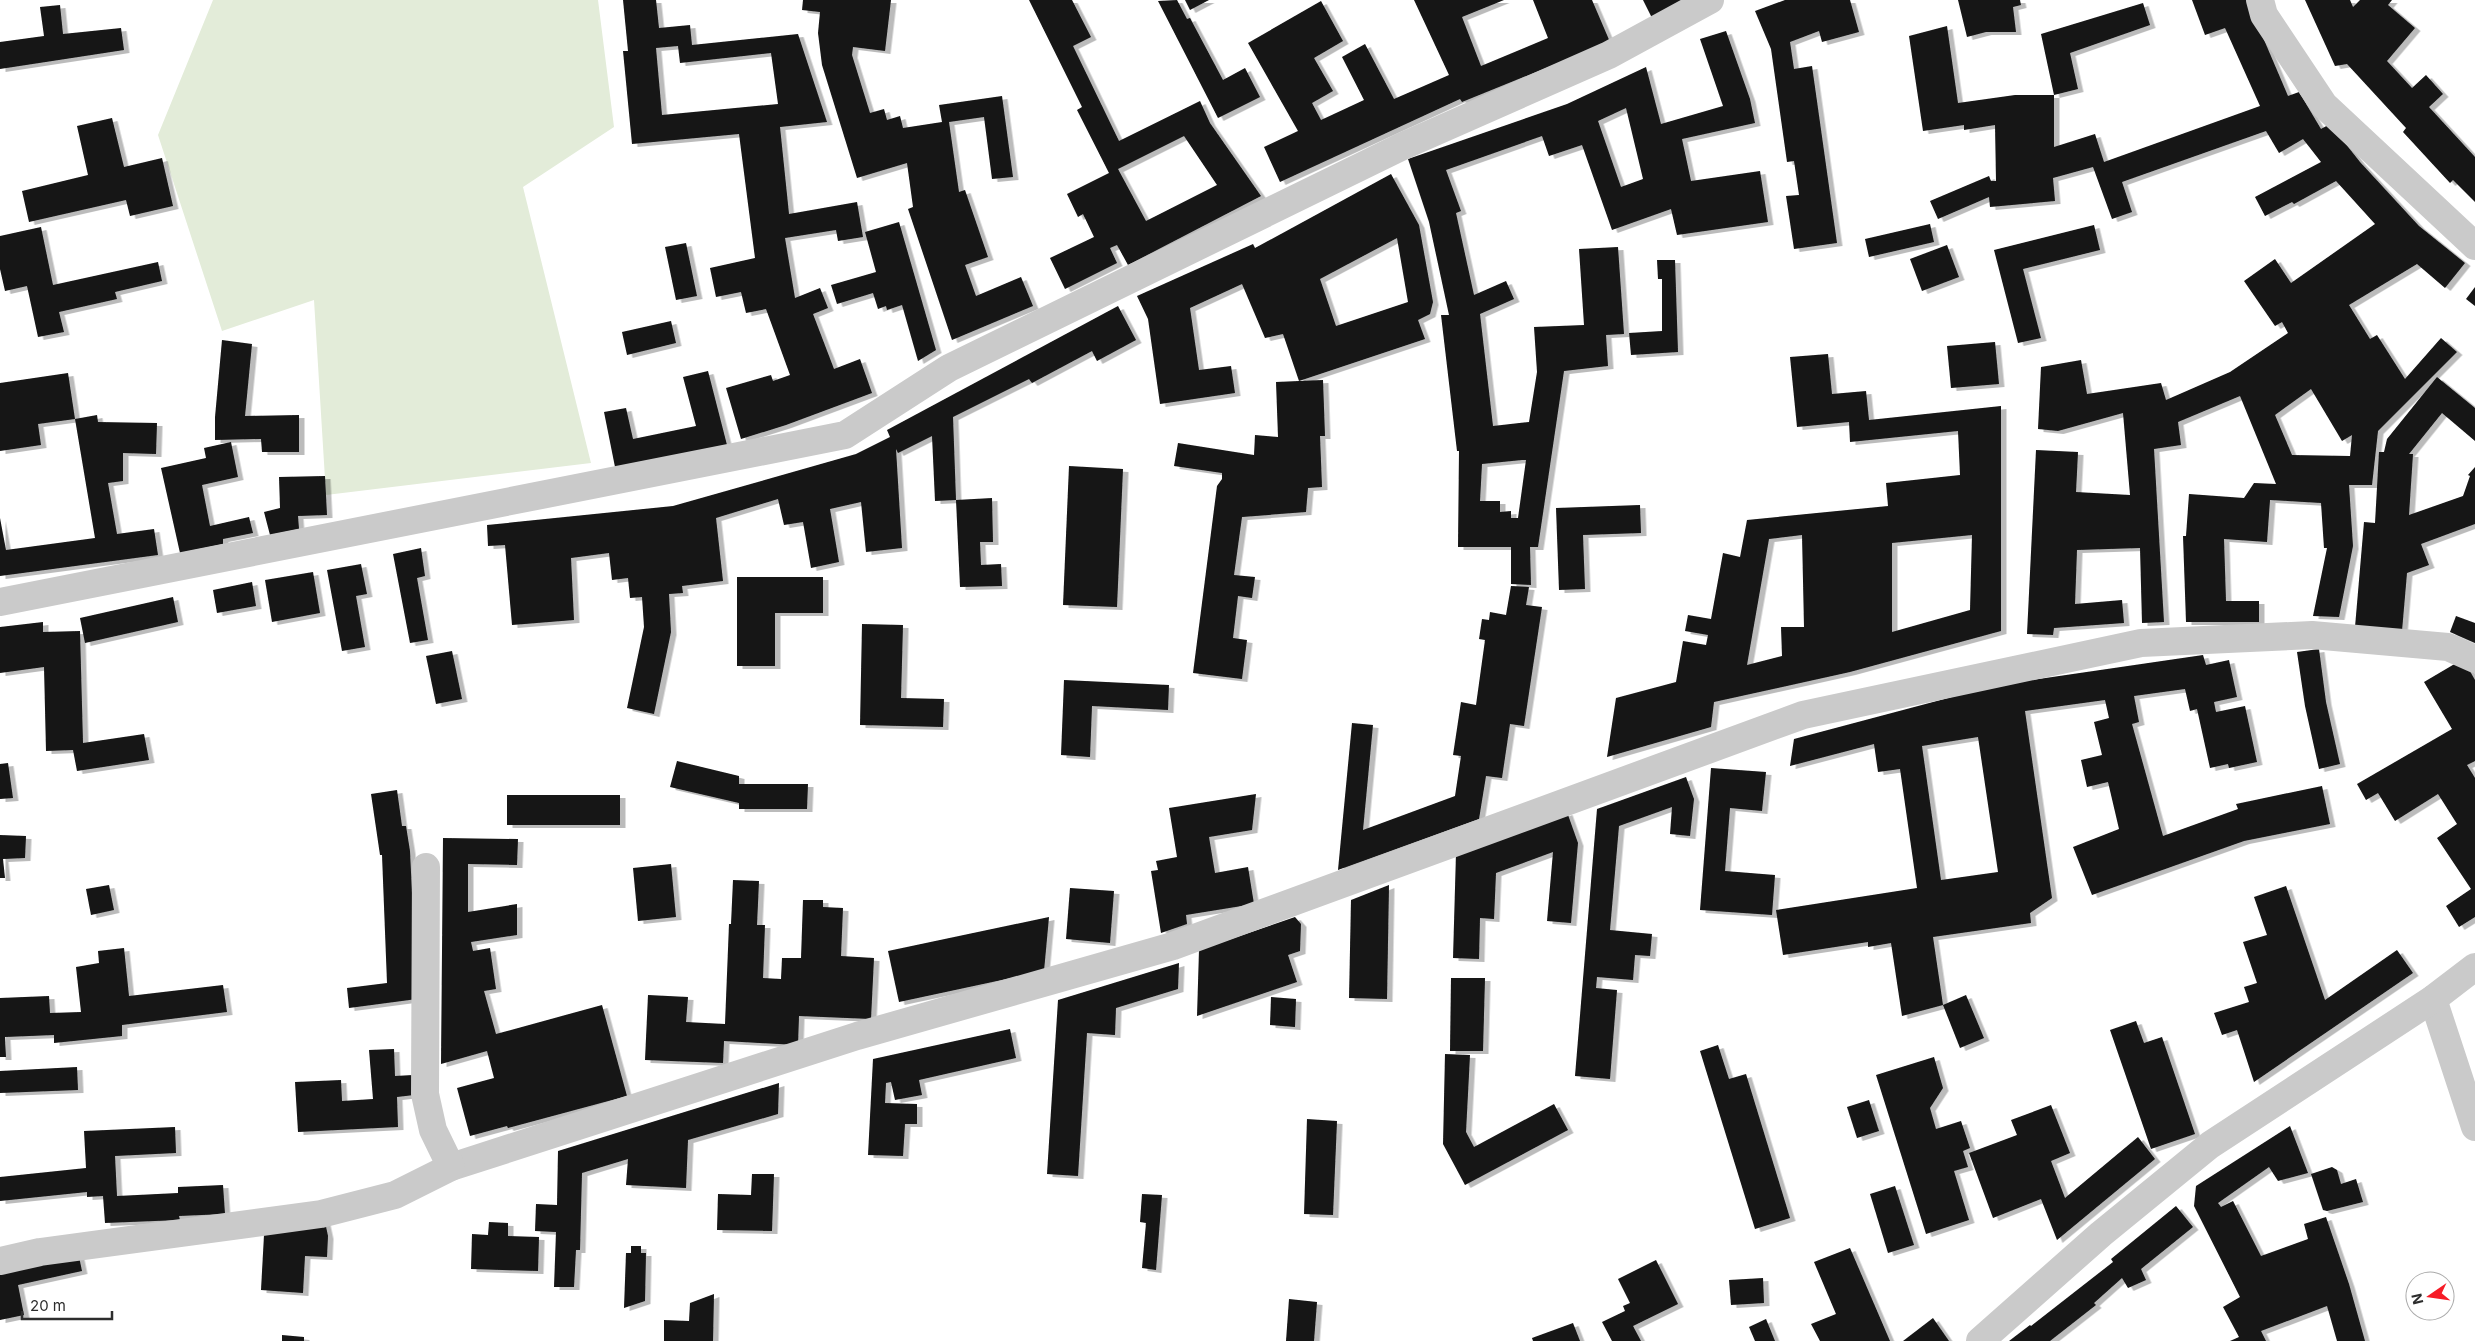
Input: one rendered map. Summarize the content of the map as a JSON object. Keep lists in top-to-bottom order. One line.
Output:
{"scale_bar":"20 m","north":"left"}
